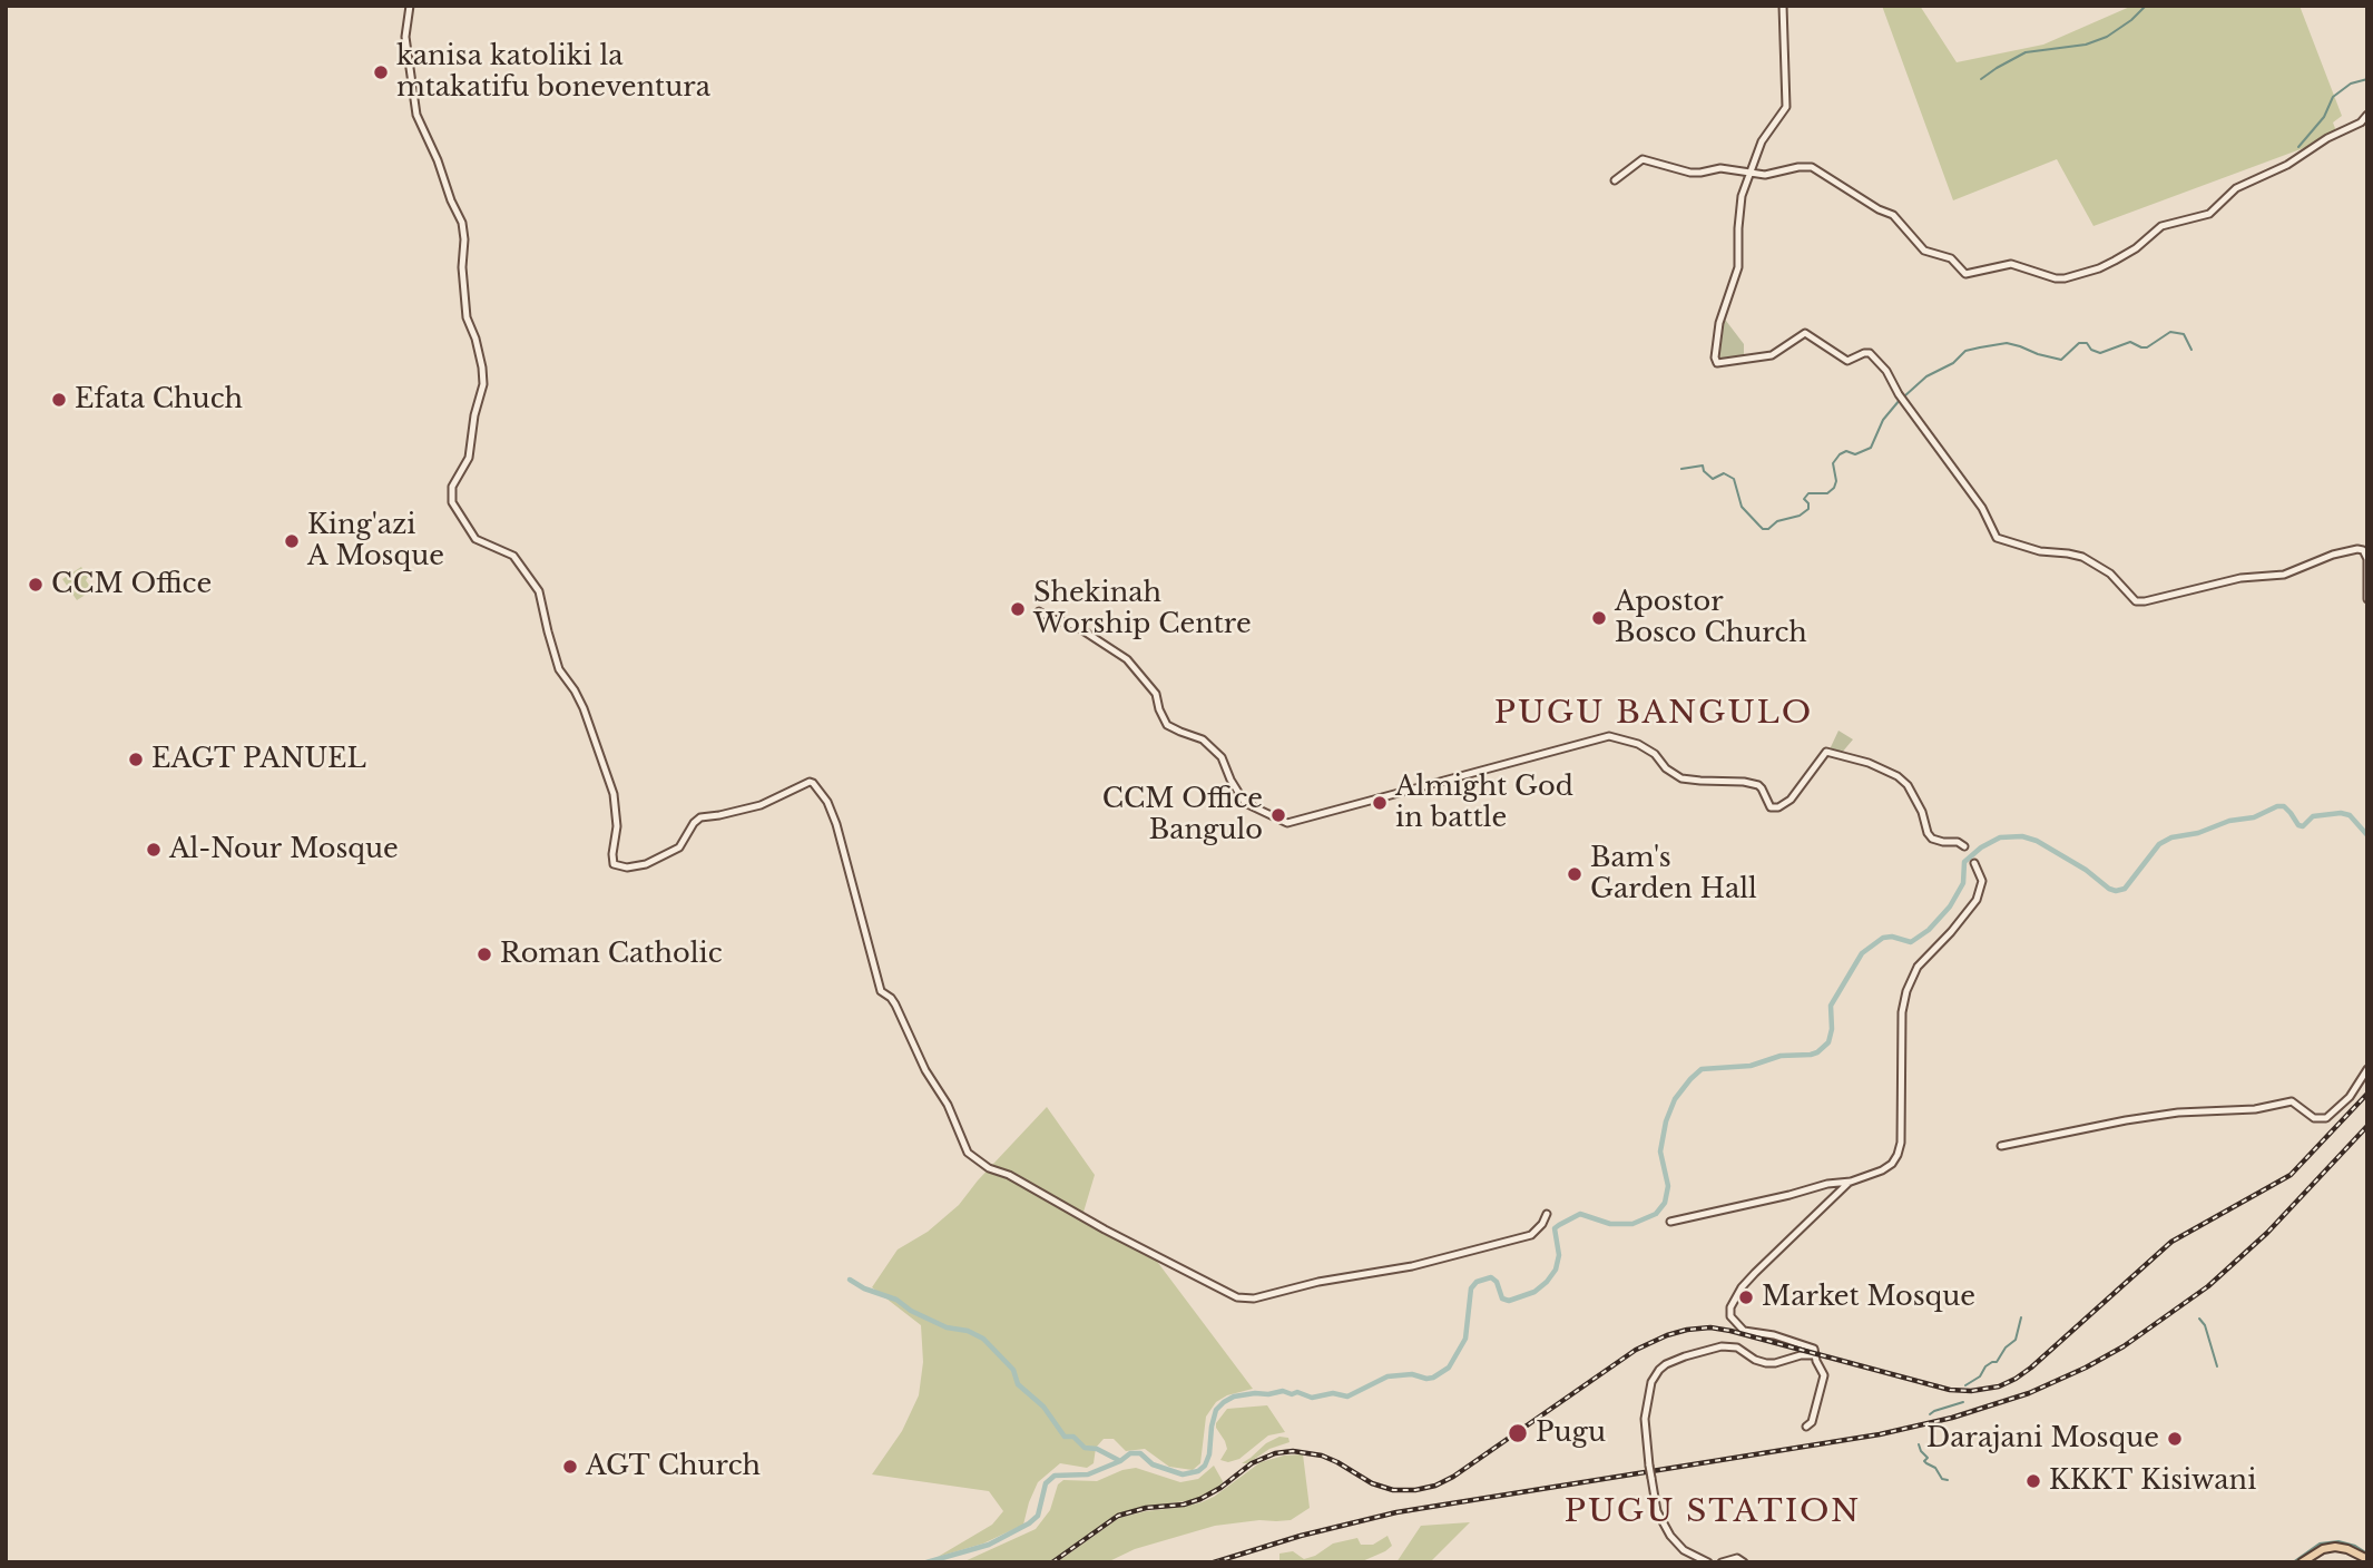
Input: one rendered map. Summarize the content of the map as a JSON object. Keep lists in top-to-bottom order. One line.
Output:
{"districts":["PUGU BANGULO","PUGU STATION"],"places":["kanisa katoliki la mtakatifu boneventura","Efata Chuch","King'azi A Mosque","CCM Office","Shekinah Worship Centre","Apostor Bosco Church","EAGT PANUEL","Almight God in battle","CCM Office Bangulo","Al-Nour Mosque","Bam's Garden Hall","Roman Catholic","Market Mosque","Pugu","Darajani Mosque","AGT Church","KKKT Kisiwani"]}
